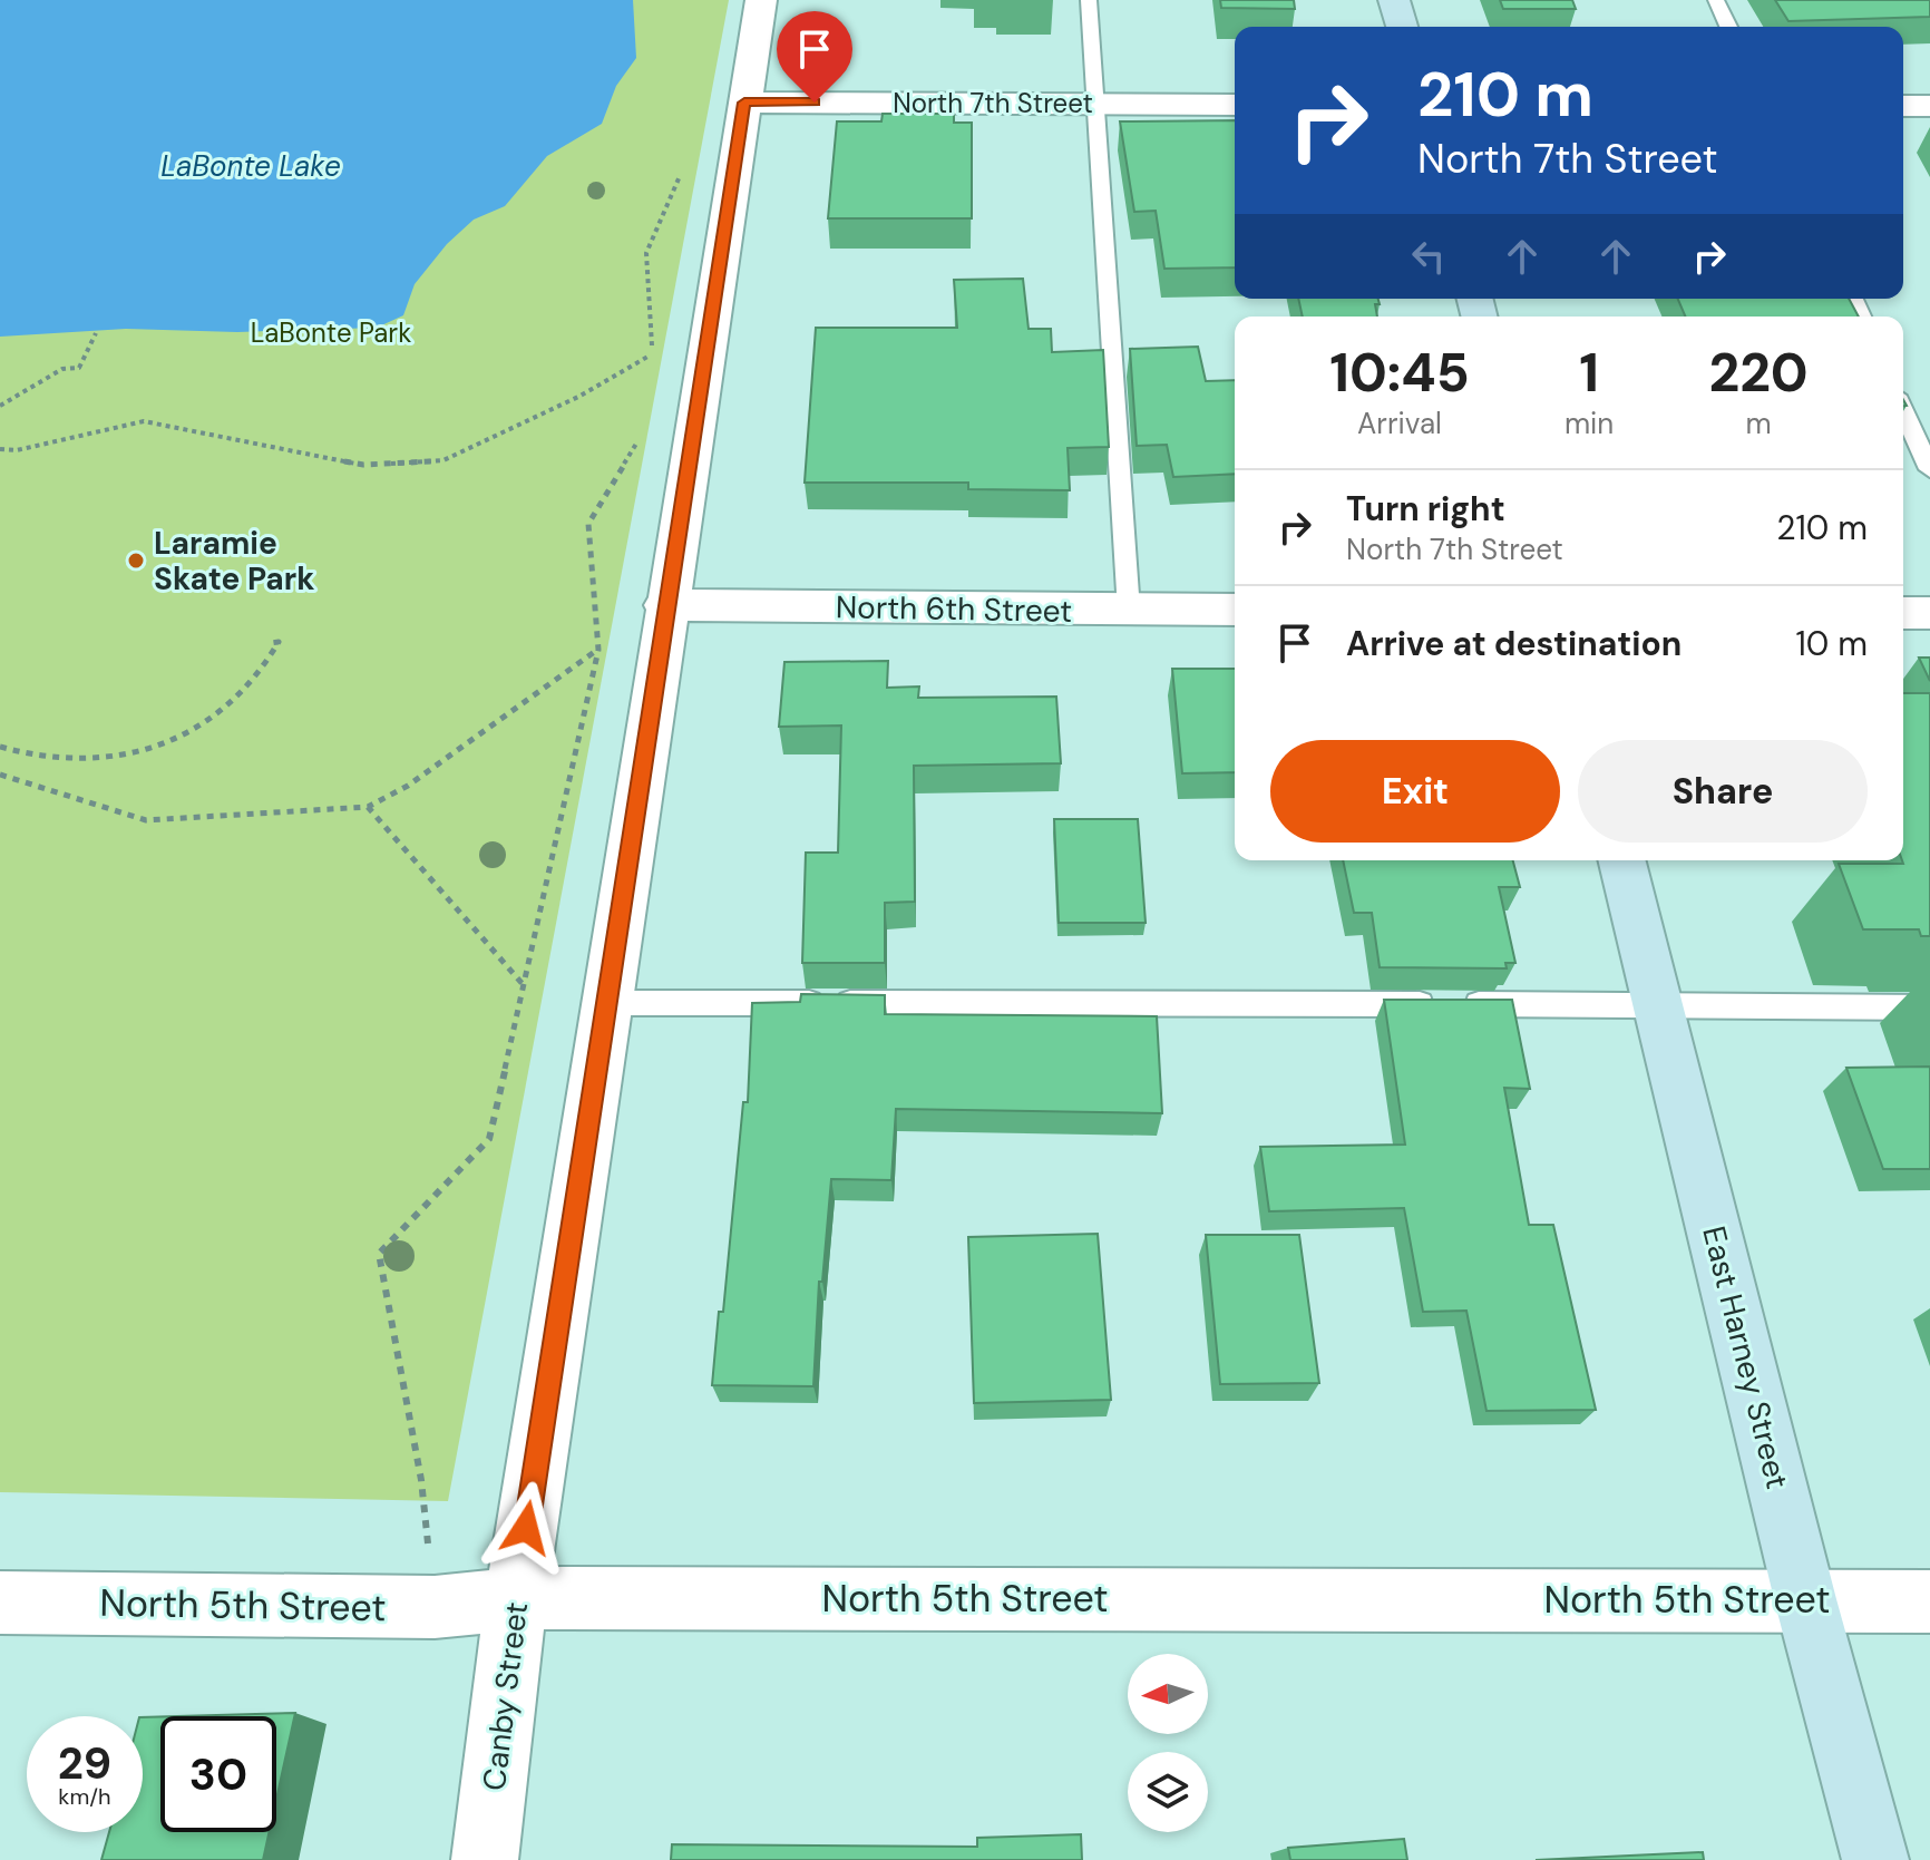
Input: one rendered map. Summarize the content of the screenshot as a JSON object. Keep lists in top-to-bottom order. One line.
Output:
{"streets":{"main road":["East Harney Street"],"street":["North 7th Street","North 6th Street","North 5th Street","Canby Street"]},"crossings":[["North 7th Street","Canby Street"],["North 6th Street","Canby Street"],["East Harney Street","North 5th Street"],["North 5th Street","Canby Street"]],"water":["LaBonte Lake"],"parks":["LaBonte Park"],"places":["Laramie Skate Park"],"north":"left","page":{"turn":["210 m","North 7th Street"],"eta":["10:45","Arrival","1","min","220","m"],"list":[{"name":"Turn right","note":"North 7th Street","value":"210 m"},{"name":"Arrive at destination","value":"10 m"}],"buttons":["Exit","Share"],"speed":"29 km/h","limit":"30"}}
